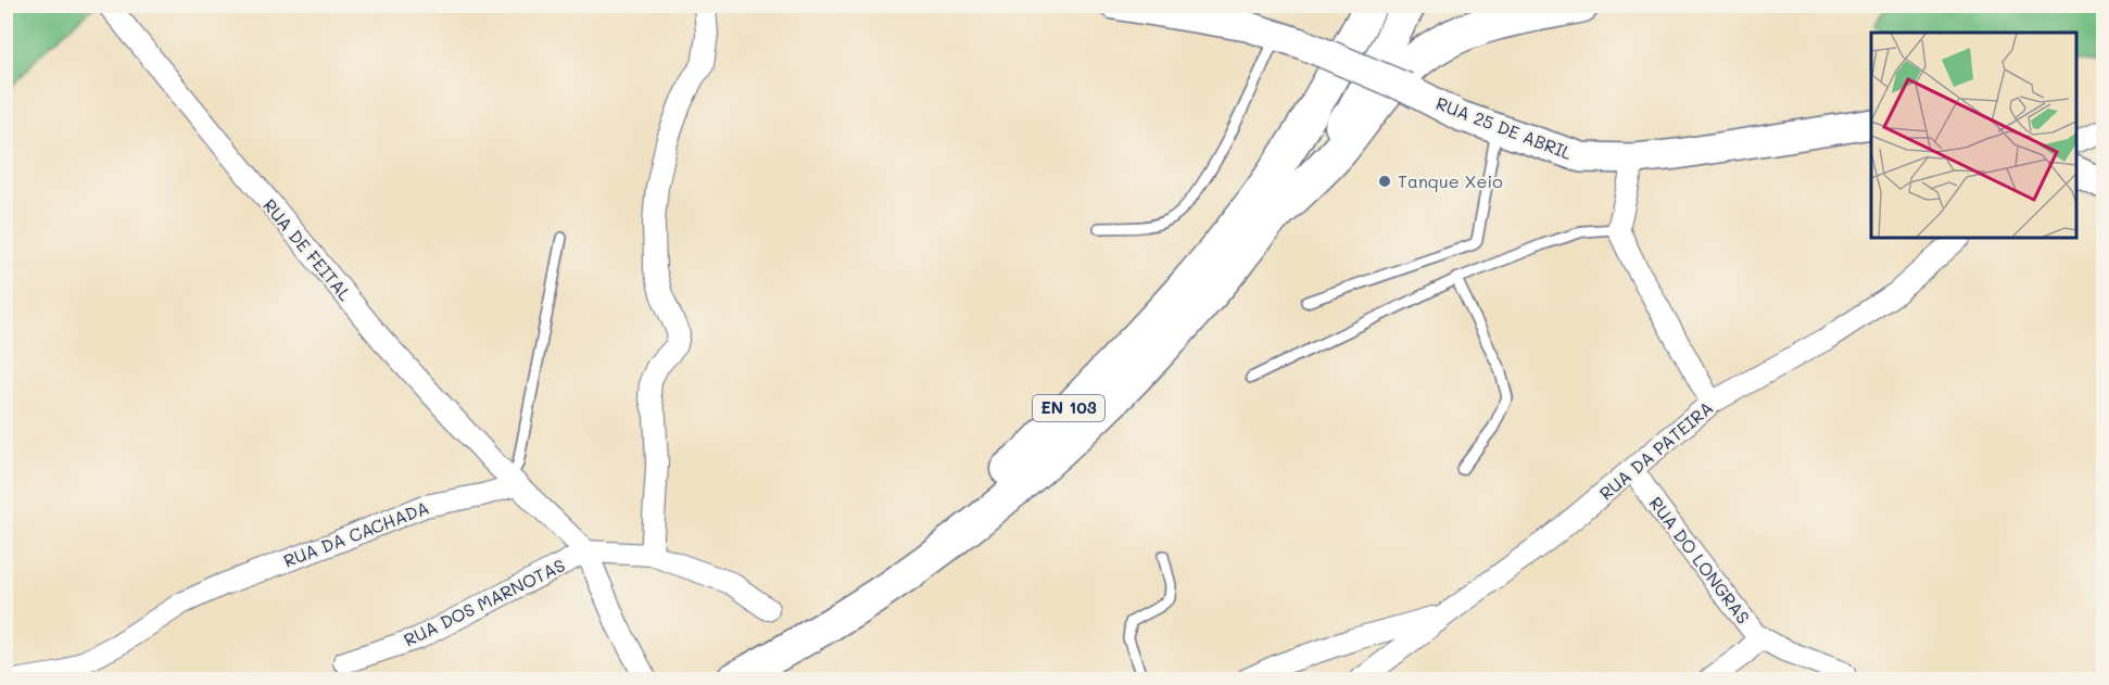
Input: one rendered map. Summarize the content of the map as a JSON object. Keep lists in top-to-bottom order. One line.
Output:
{"streets":{"main road":["RUA 25 DE ABRIL","EN 103"],"street":["RUA DE FEITAL","RUA DA PATEIRA","RUA DA CACHADA","RUA DO LONGRAS","RUA DOS MARNOTAS"]},"crossings":[["RUA DE FEITAL","RUA DA CACHADA"],["RUA DA PATEIRA","RUA DO LONGRAS"]],"places":["Tanque Xeio"]}
